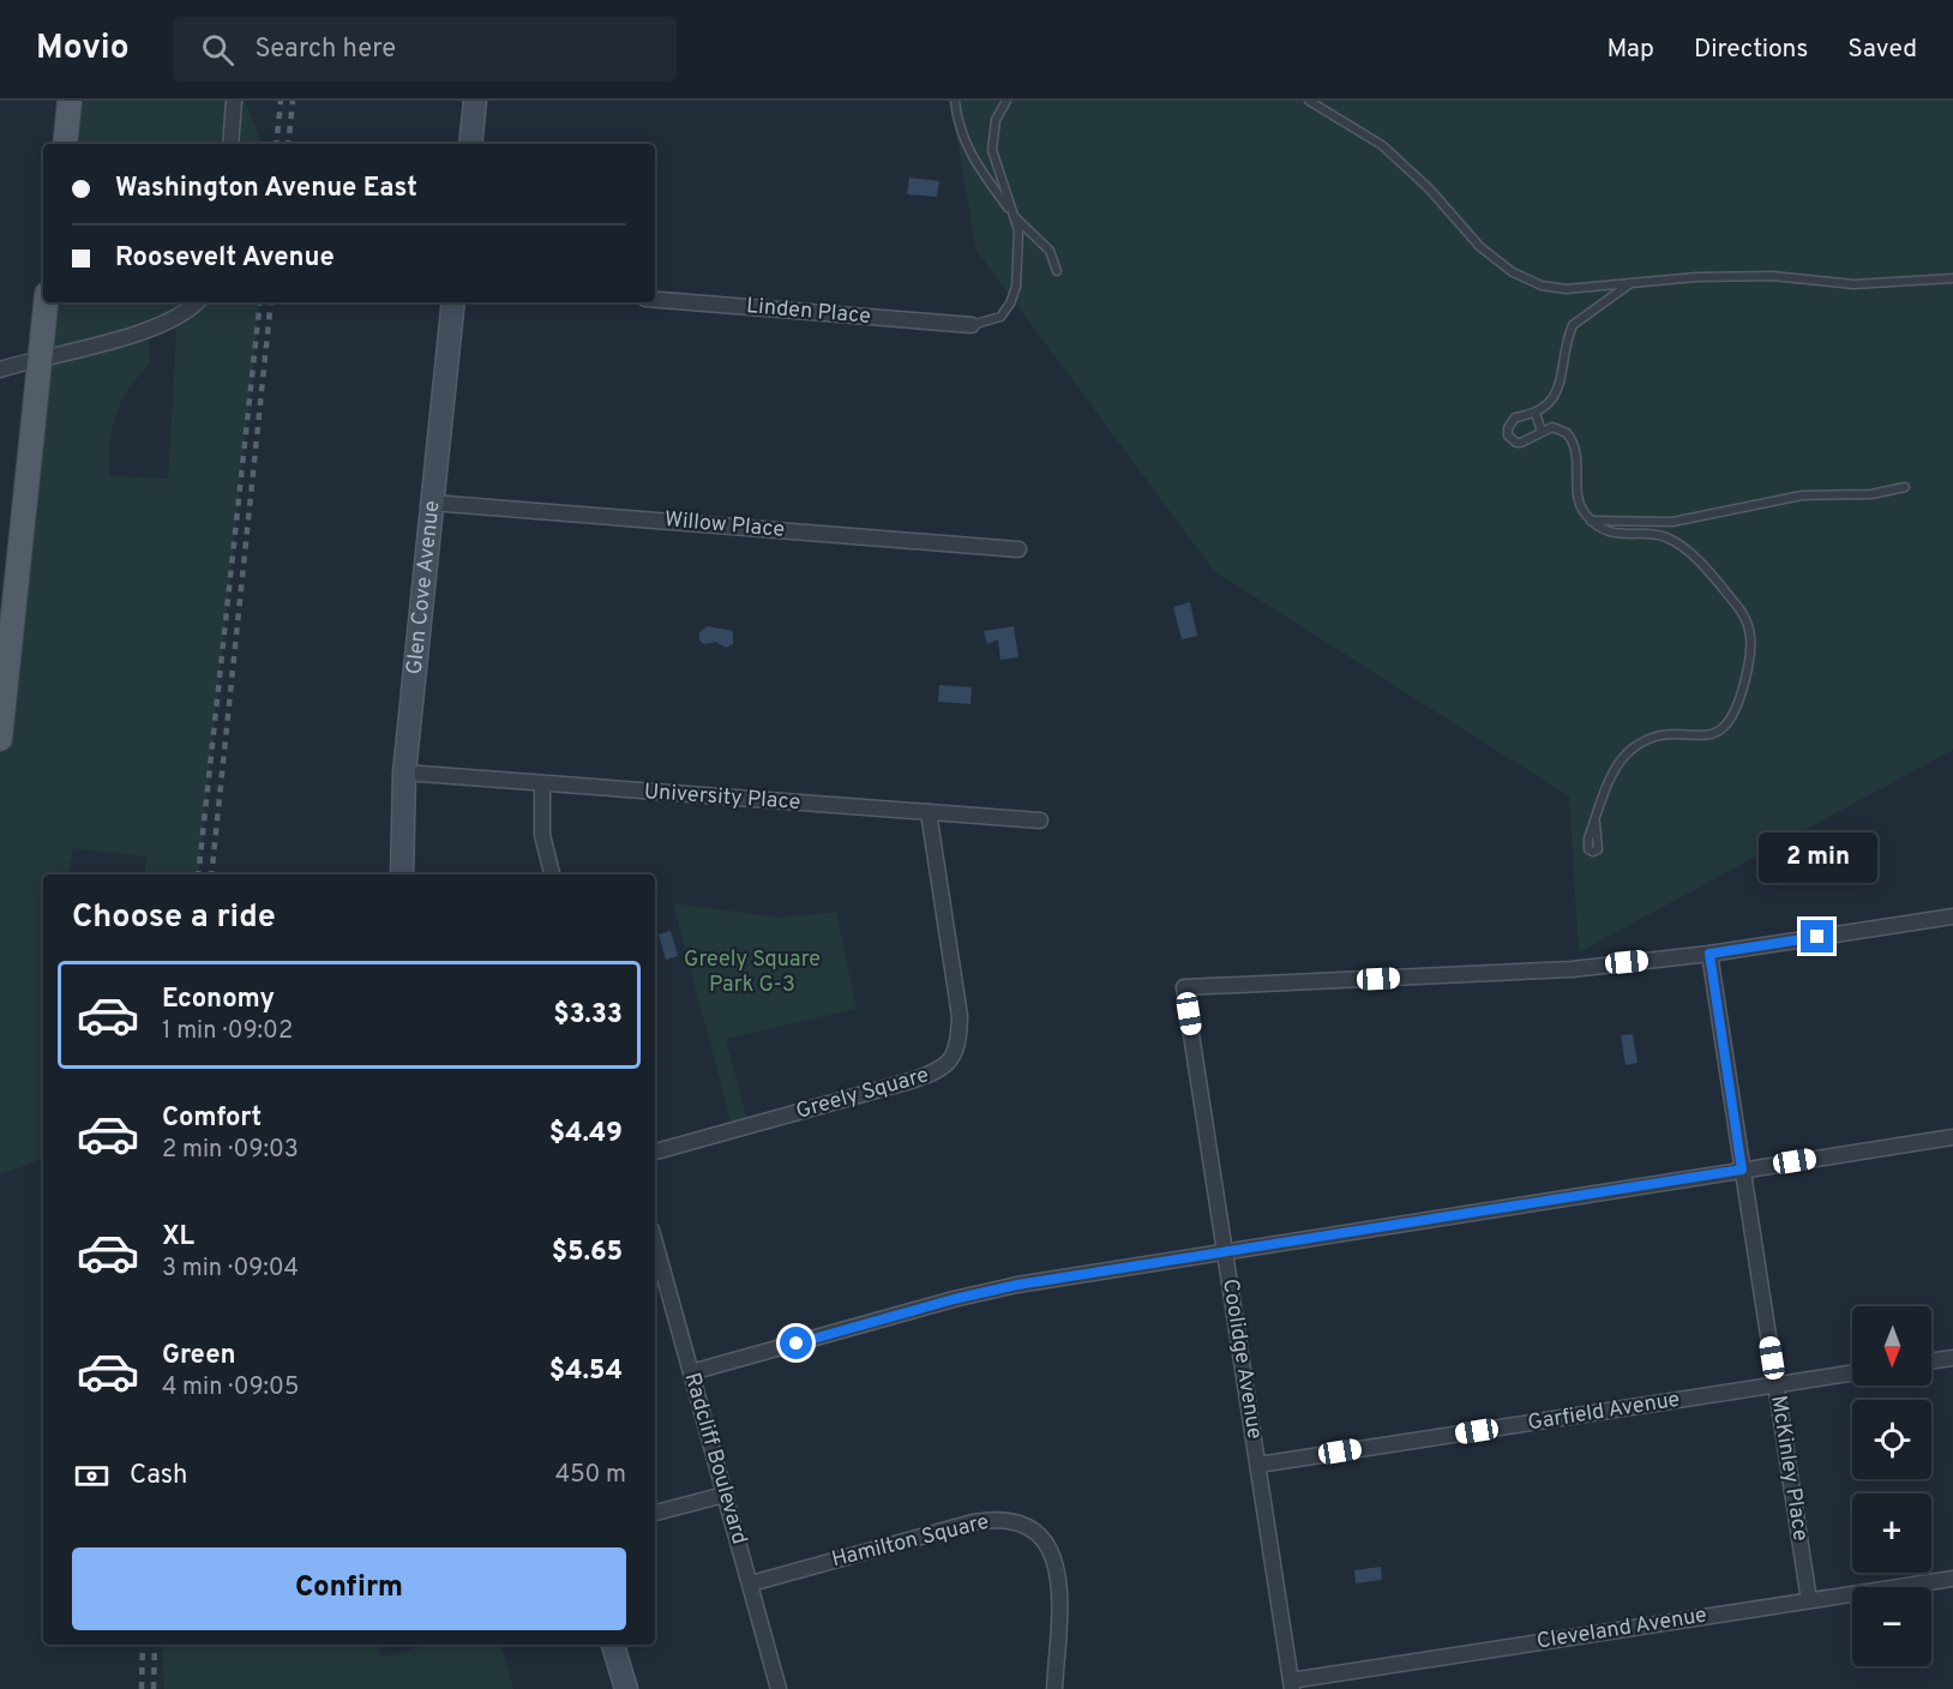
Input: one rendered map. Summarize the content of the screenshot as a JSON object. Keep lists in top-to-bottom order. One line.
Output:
{"streets":{"main road":["Glen Cove Avenue"],"street":["Linden Place","Willow Place","University Place","Greely Square","Coolidge Avenue","Garfield Avenue","Radcliff Boulevard","McKinley Place","Hamilton Square","Cleveland Avenue"]},"crossings":[["Willow Place","Glen Cove Avenue"],["Glen Cove Avenue","University Place"],["University Place","Greely Square"],["Coolidge Avenue","Garfield Avenue"],["Coolidge Avenue","McKinley Place"],["Coolidge Avenue","Cleveland Avenue"],["Garfield Avenue","McKinley Place"],["Radcliff Boulevard","Hamilton Square"],["McKinley Place","Cleveland Avenue"]],"parks":["Greely Square Park G-3"],"north":"bottom","page":{"header":"Movio","search":"Search here","nav":["Map","Directions","Saved"],"banner":["Washington Avenue East","Roosevelt Avenue"],"bubble":"2 min","heading":"Choose a ride","list":[{"name":"Economy","note":"1 min · 09:02","value":"$3.33"},{"name":"Comfort","note":"2 min · 09:03","value":"$4.49"},{"name":"XL","note":"3 min · 09:04","value":"$5.65"},{"name":"Green","note":"4 min · 09:05","value":"$4.54"}],"map_buttons":["+","−"],"pay":["Cash","450 m"],"buttons":"Confirm"}}
